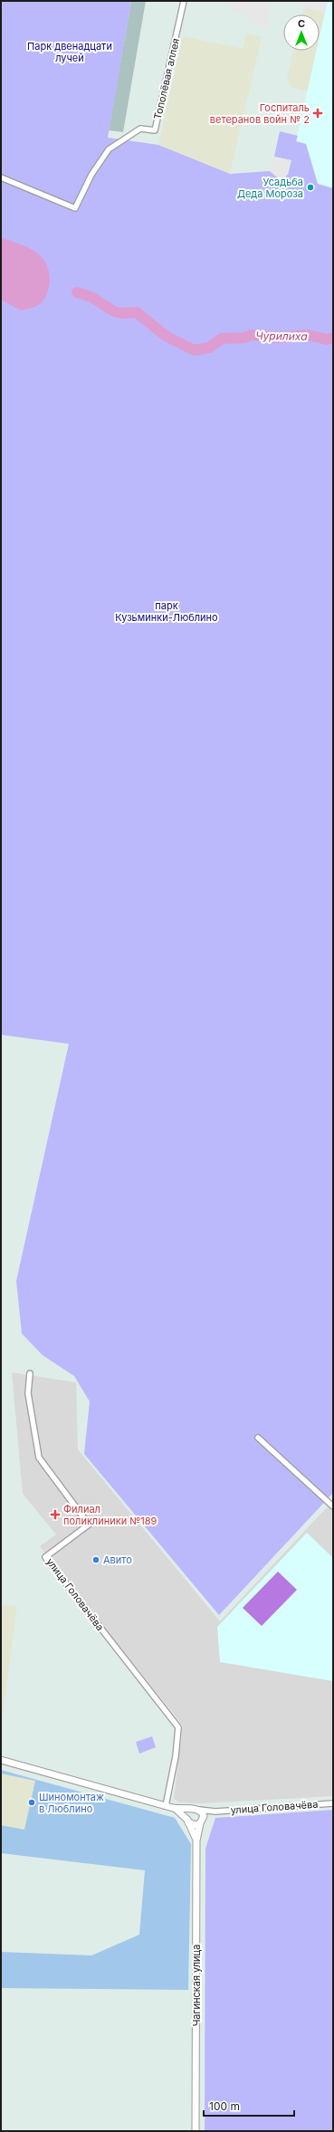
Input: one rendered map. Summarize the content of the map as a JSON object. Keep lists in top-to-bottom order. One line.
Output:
{"streets":{"street":["Тополёвая аллея","улица Головачёва","Чагинская улица"]},"crossings":[["улица Головачёва","Чагинская улица"]],"water":["Чурилиха"],"parks":["Парк двенадцати лучей","парк Кузьминки-Люблино"],"places":{"health":["Госпиталь ветеранов войн № 2","Филиал поликлиники №189"],"other":["Усадьба Деда Мороза","Авито","Шиномонтаж в Люблино"]},"scale_bar":"100 m","north":"top"}
